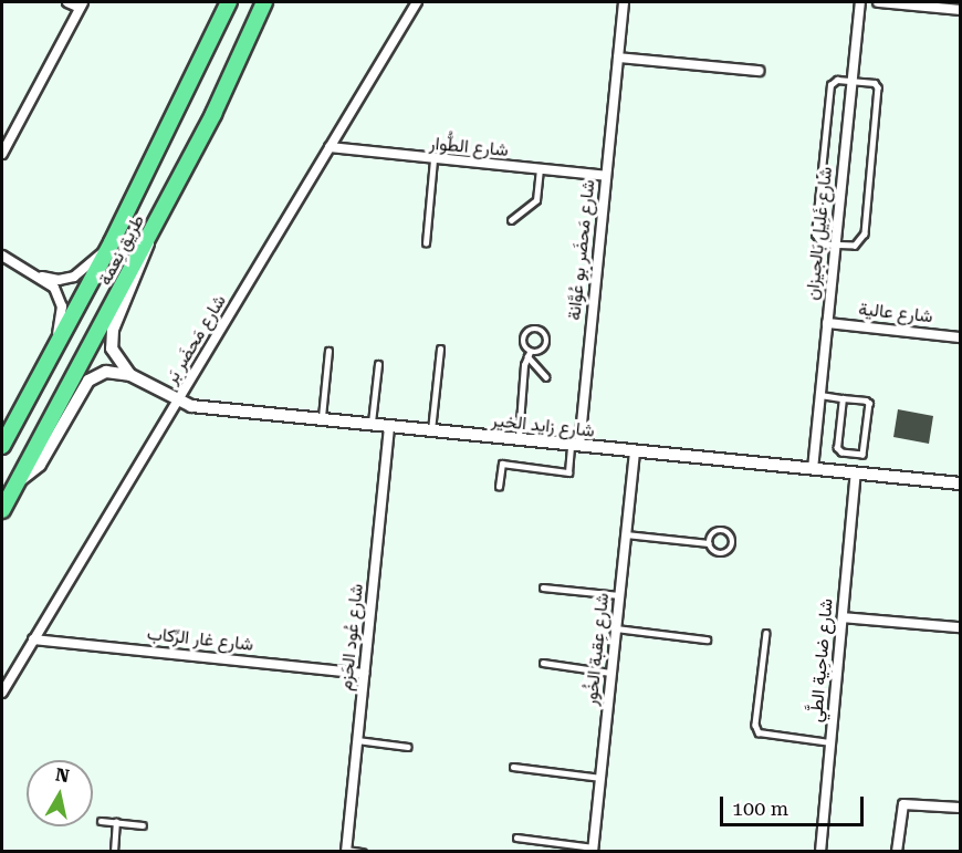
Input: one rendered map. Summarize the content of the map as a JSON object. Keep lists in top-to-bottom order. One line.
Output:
{"streets":{"main road":["طريق نِعمة"],"street":["شارع الطُّوار","شارع غَلِيل بَالجيزان","شارع مَحضَر بو عُوَّانة","شارع عالية","شارع مَحضَر بَر","شارع زايد الخير","شارع عُود الحَزم","شارع غار الرِّكاب","شارع عِقبة الخُور","شارع ضاحِية الطَّي"]},"crossings":[["شارع الطُّوار","شارع مَحضَر بو عُوَّانة"],["شارع الطُّوار","شارع مَحضَر بَر"],["شارع غَلِيل بَالجيزان","شارع عالية"],["شارع غَلِيل بَالجيزان","شارع زايد الخير"],["شارع مَحضَر بو عُوَّانة","شارع زايد الخير"],["شارع مَحضَر بَر","شارع زايد الخير"],["شارع مَحضَر بَر","شارع غار الرِّكاب"],["شارع زايد الخير","شارع عُود الحَزم"],["شارع زايد الخير","شارع عِقبة الخُور"],["شارع زايد الخير","شارع ضاحِية الطَّي"],["شارع عُود الحَزم","شارع غار الرِّكاب"]],"scale_bar":"100 m","north":"top"}
